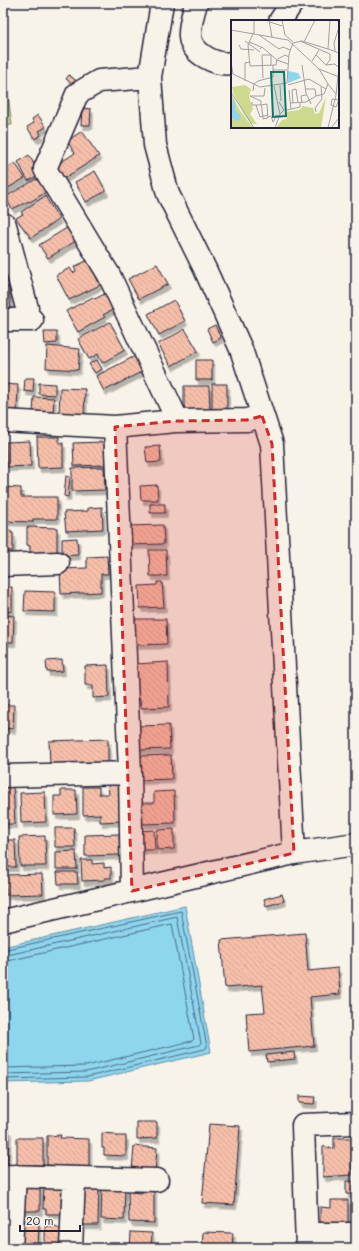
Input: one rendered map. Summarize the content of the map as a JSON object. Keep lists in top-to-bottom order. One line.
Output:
{"scale_bar":"20 m"}
